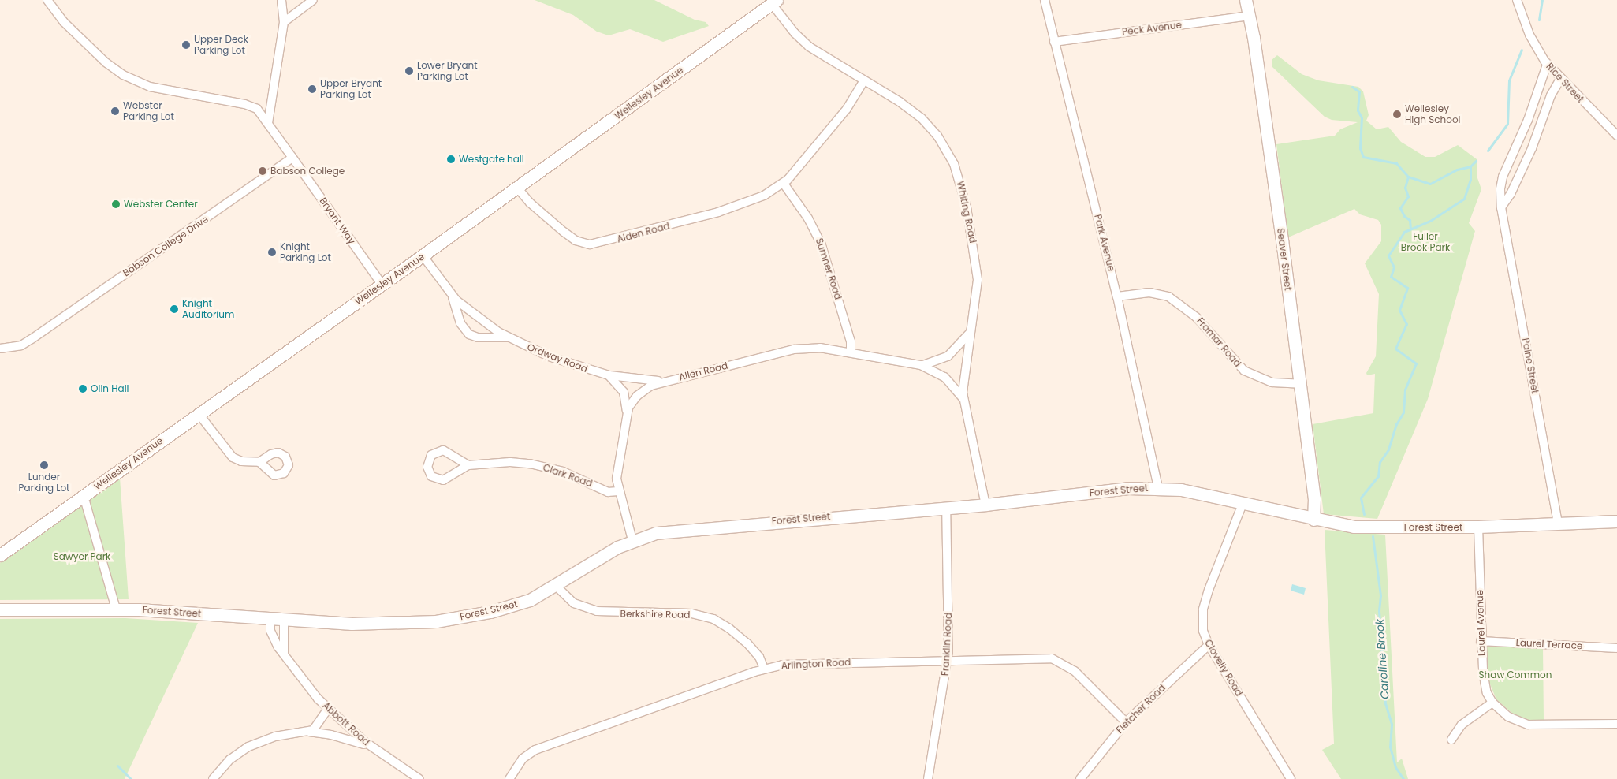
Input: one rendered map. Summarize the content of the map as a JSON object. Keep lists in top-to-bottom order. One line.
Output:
{"streets":{"street":["Peck Avenue","Rice Street","Wellesley Avenue","Whiting Road","Bryant Way","Alden Road","Park Avenue","Babson College Drive","Seaver Street","Sumner Road","Framar Road","Ordway Road","Paine Street","Allen Road","Clark Road","Forest Street","Berkshire Road","Laurel Avenue","Franklin Road","Laurel Terrace","Arlington Road","Clovelly Road","Fletcher Road","Abbott Road"]},"crossings":[["Peck Avenue","Park Avenue"],["Peck Avenue","Seaver Street"],["Rice Street","Paine Street"],["Wellesley Avenue","Whiting Road"],["Wellesley Avenue","Bryant Way"],["Wellesley Avenue","Alden Road"],["Wellesley Avenue","Ordway Road"],["Whiting Road","Allen Road"],["Whiting Road","Forest Street"],["Bryant Way","Babson College Drive"],["Alden Road","Sumner Road"],["Park Avenue","Framar Road"],["Park Avenue","Forest Street"],["Seaver Street","Framar Road"],["Seaver Street","Forest Street"],["Sumner Road","Allen Road"],["Ordway Road","Allen Road"],["Paine Street","Forest Street"],["Allen Road","Clark Road"],["Allen Road","Forest Street"],["Forest Street","Berkshire Road"],["Forest Street","Laurel Avenue"],["Forest Street","Franklin Road"],["Forest Street","Clovelly Road"],["Forest Street","Abbott Road"],["Berkshire Road","Arlington Road"],["Laurel Avenue","Laurel Terrace"],["Franklin Road","Arlington Road"],["Arlington Road","Fletcher Road"],["Clovelly Road","Fletcher Road"]],"water":["Caroline Brook"],"parks":["Fuller Brook Park","Sawyer Park","Shaw Common"],"places":["Upper Deck Parking Lot","Lower Bryant Parking Lot","Upper Bryant Parking Lot","Webster Parking Lot","Wellesley High School","Westgate hall","Babson College","Webster Center","Knight Parking Lot","Knight Auditorium","Olin Hall","Lunder Parking Lot"]}
